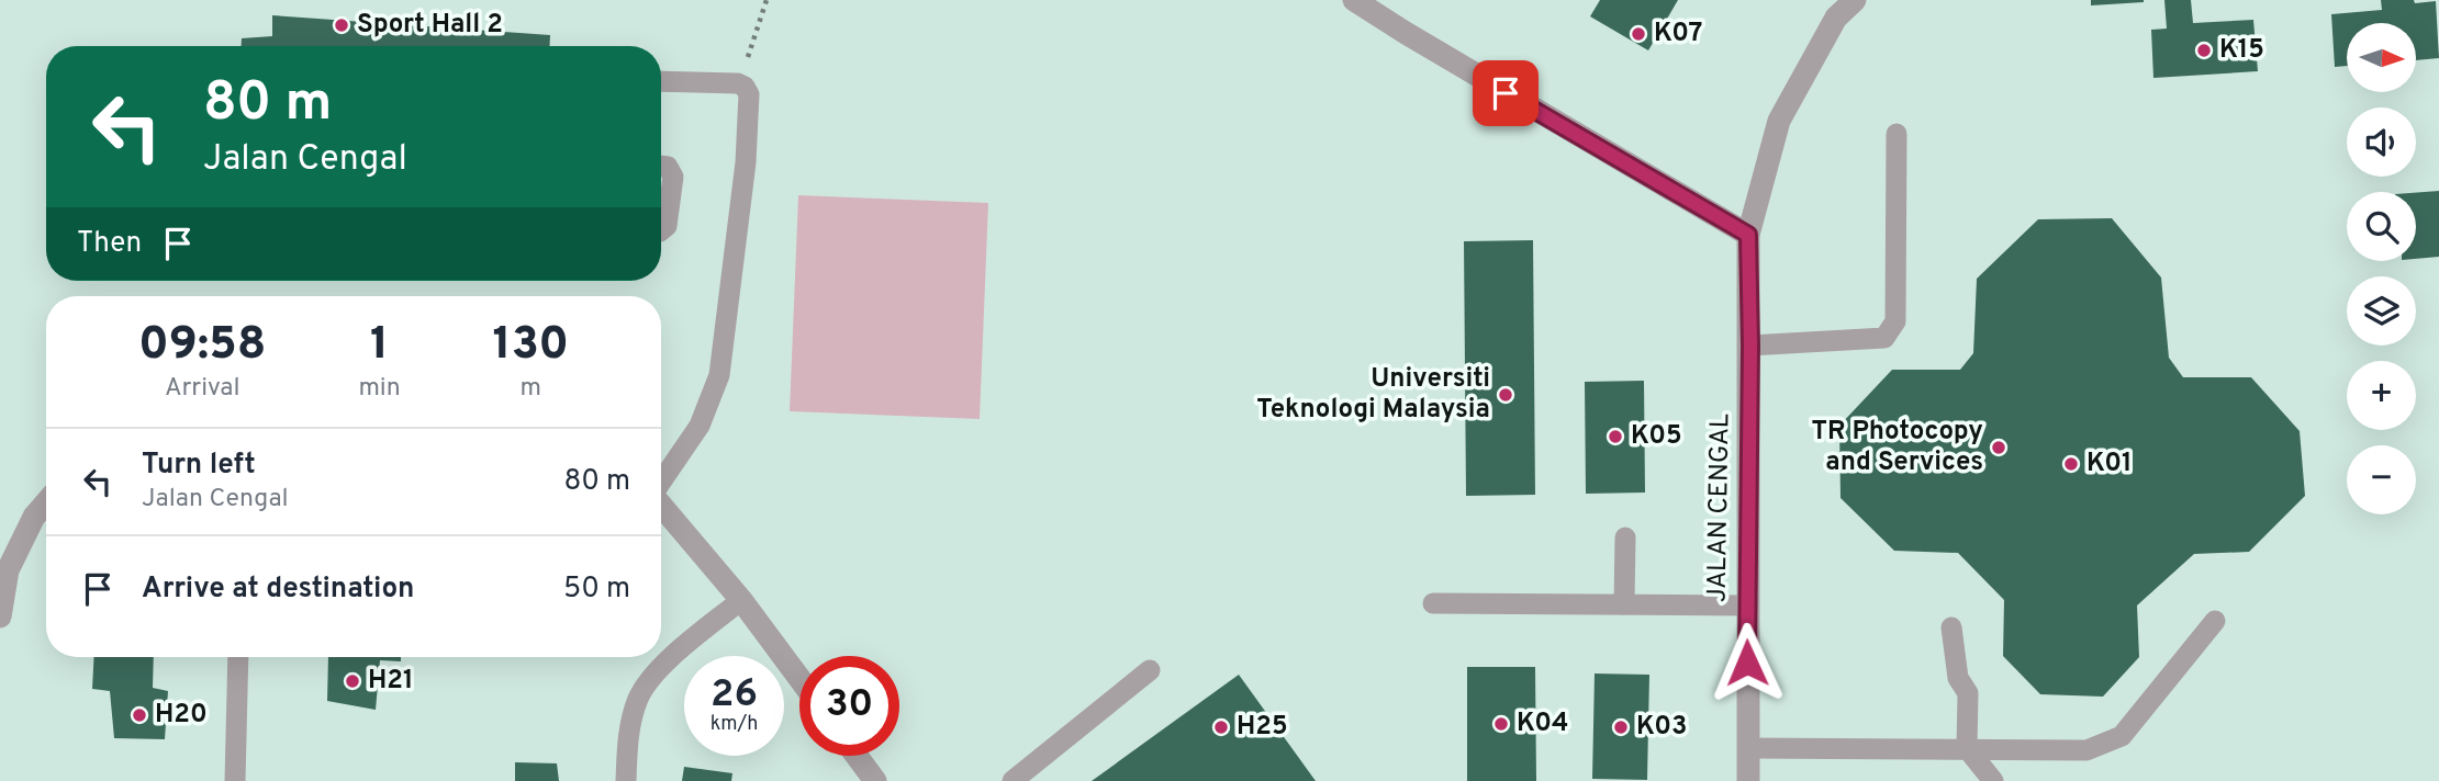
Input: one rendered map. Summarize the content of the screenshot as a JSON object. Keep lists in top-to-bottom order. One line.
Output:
{"streets":{"street":["JALAN CENGAL"]},"places":["Sport Hall 2","K07","K15","Universiti Teknologi Malaysia","K05","TR Photocopy and Services","K01","H21","H20","K04","H25","K03"],"north":"right","page":{"map_buttons":["+","−"],"turn":["80 m","Jalan Cengal"],"then":"Then","eta":["09:58","Arrival","1","min","130","m"],"list":[{"name":"Turn left","note":"Jalan Cengal","value":"80 m"},{"name":"Arrive at destination","value":"50 m"}],"speed":"26 km/h","limit":"30"}}
